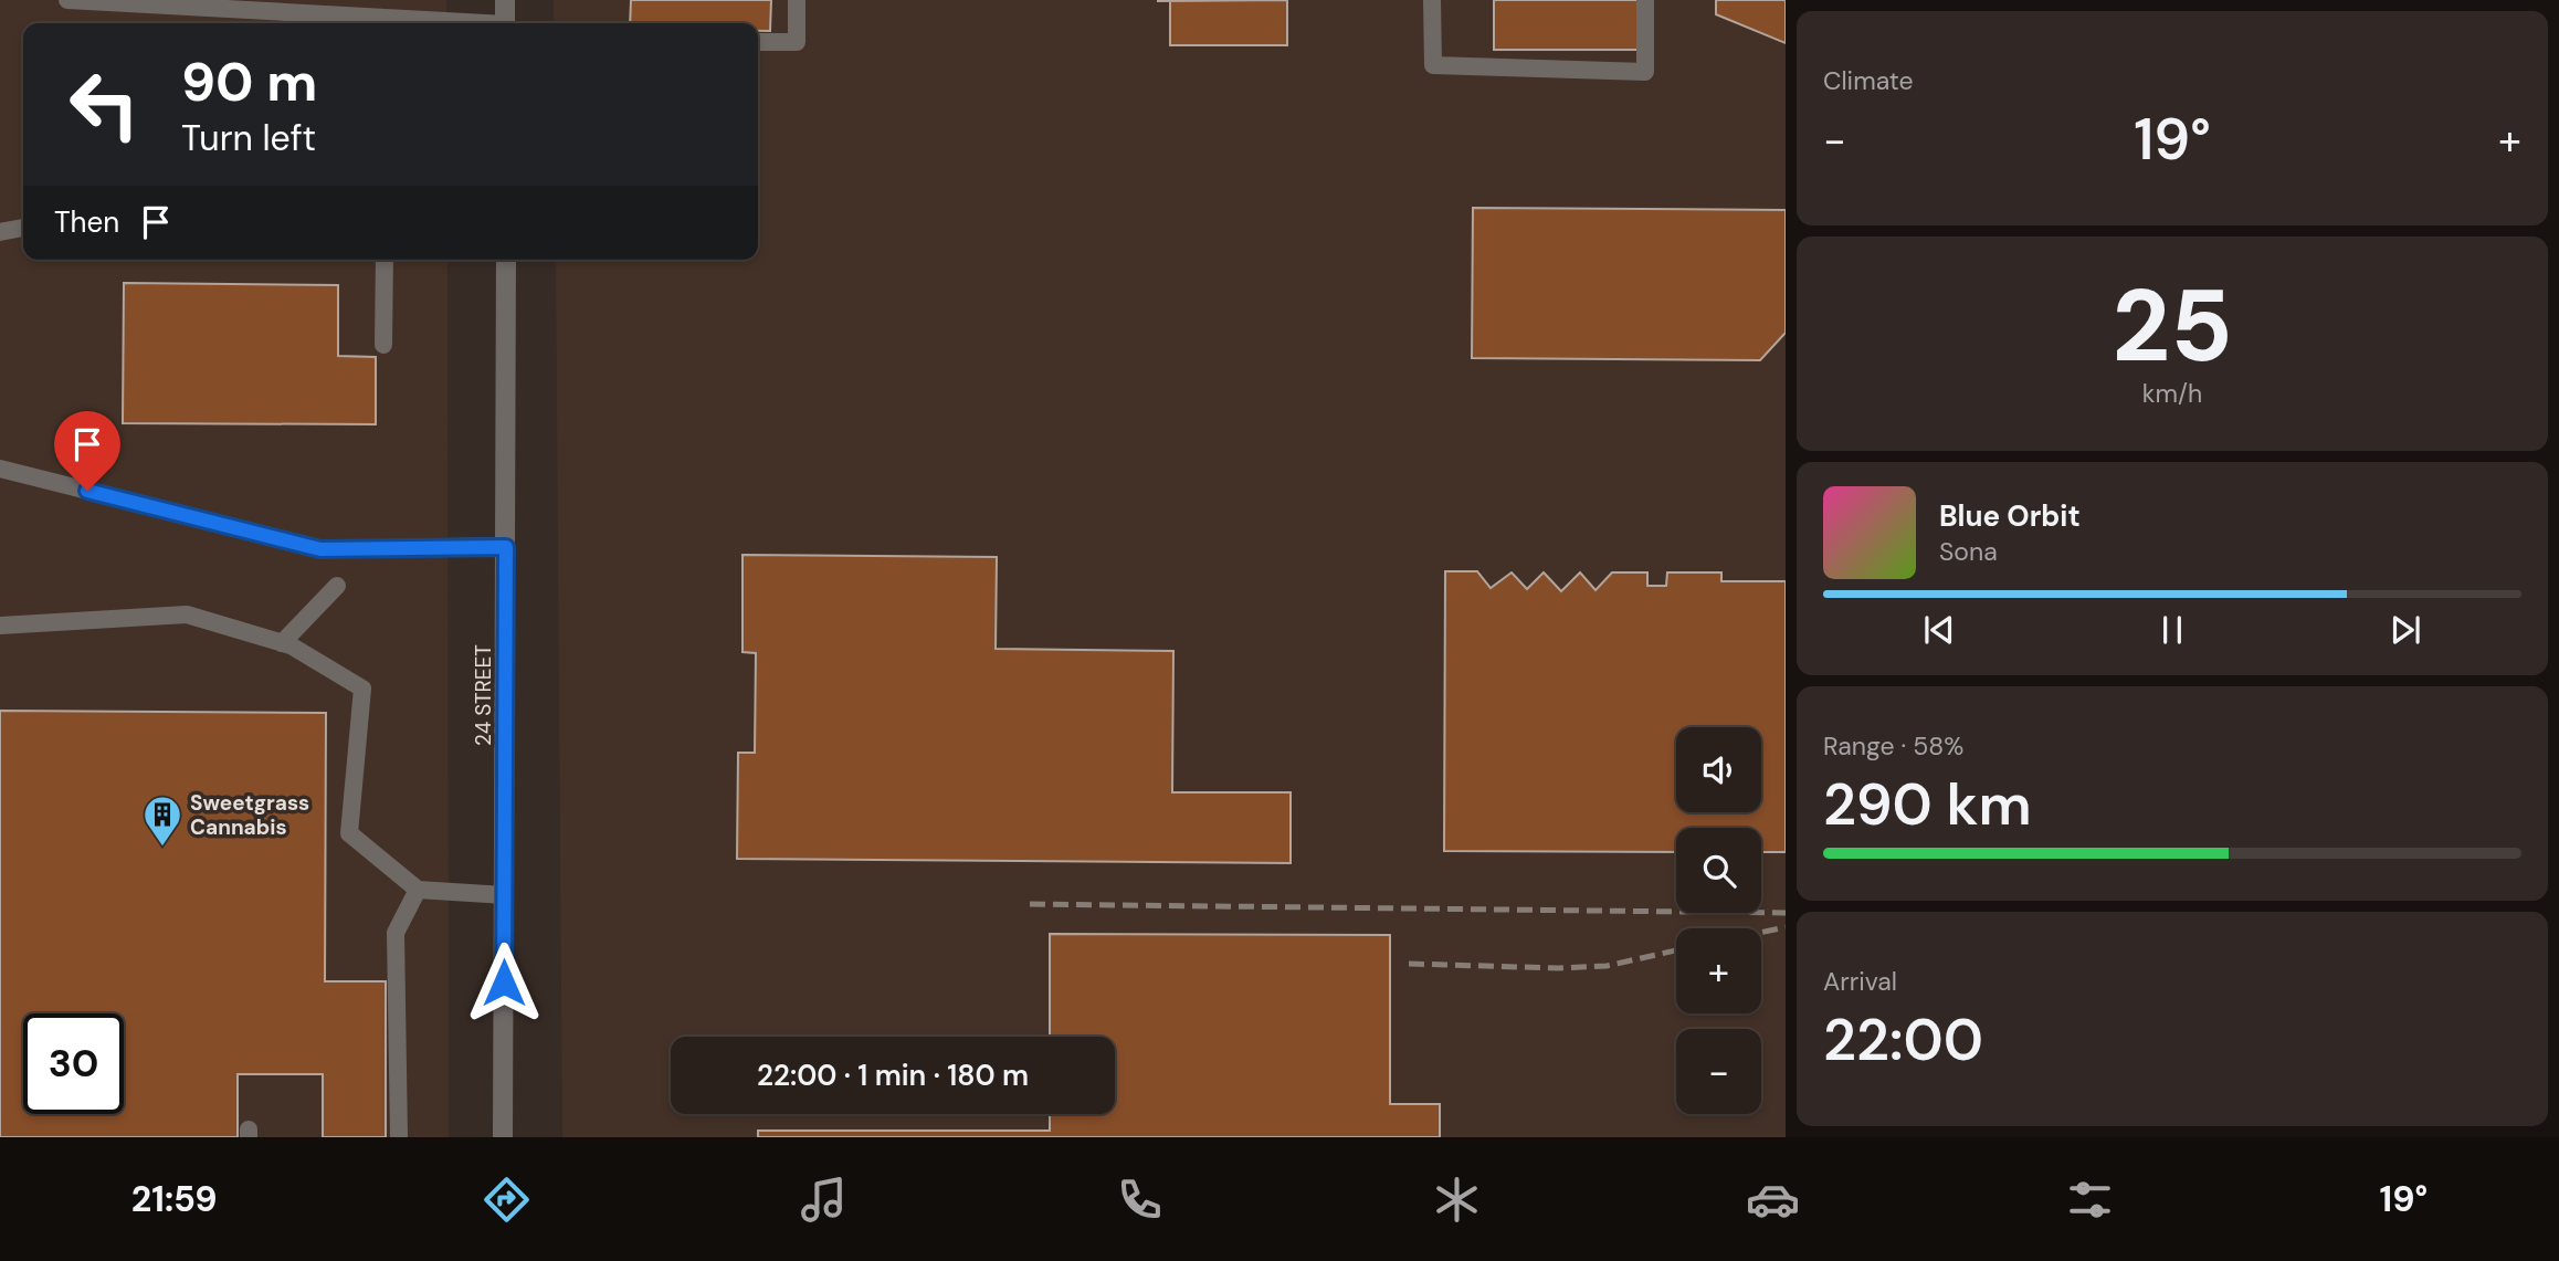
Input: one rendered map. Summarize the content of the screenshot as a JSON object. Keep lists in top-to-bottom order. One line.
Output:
{"streets":{"street":["24 STREET"]},"places":{"building":["Sweetgrass Cannabis"]},"page":{"tile":["Climate",["25","km/h"],["Range · 58%","290 km"],["Arrival","22:00"]],"turn":["90 m","Turn left"],"heat":["−","19°","+"],"then":"Then","song":["Blue Orbit","Sona"],"map_buttons":["+","−"],"limit":"30","trip":"22:00 · 1 min · 180 m","tabs":["21:59","19°"]}}
